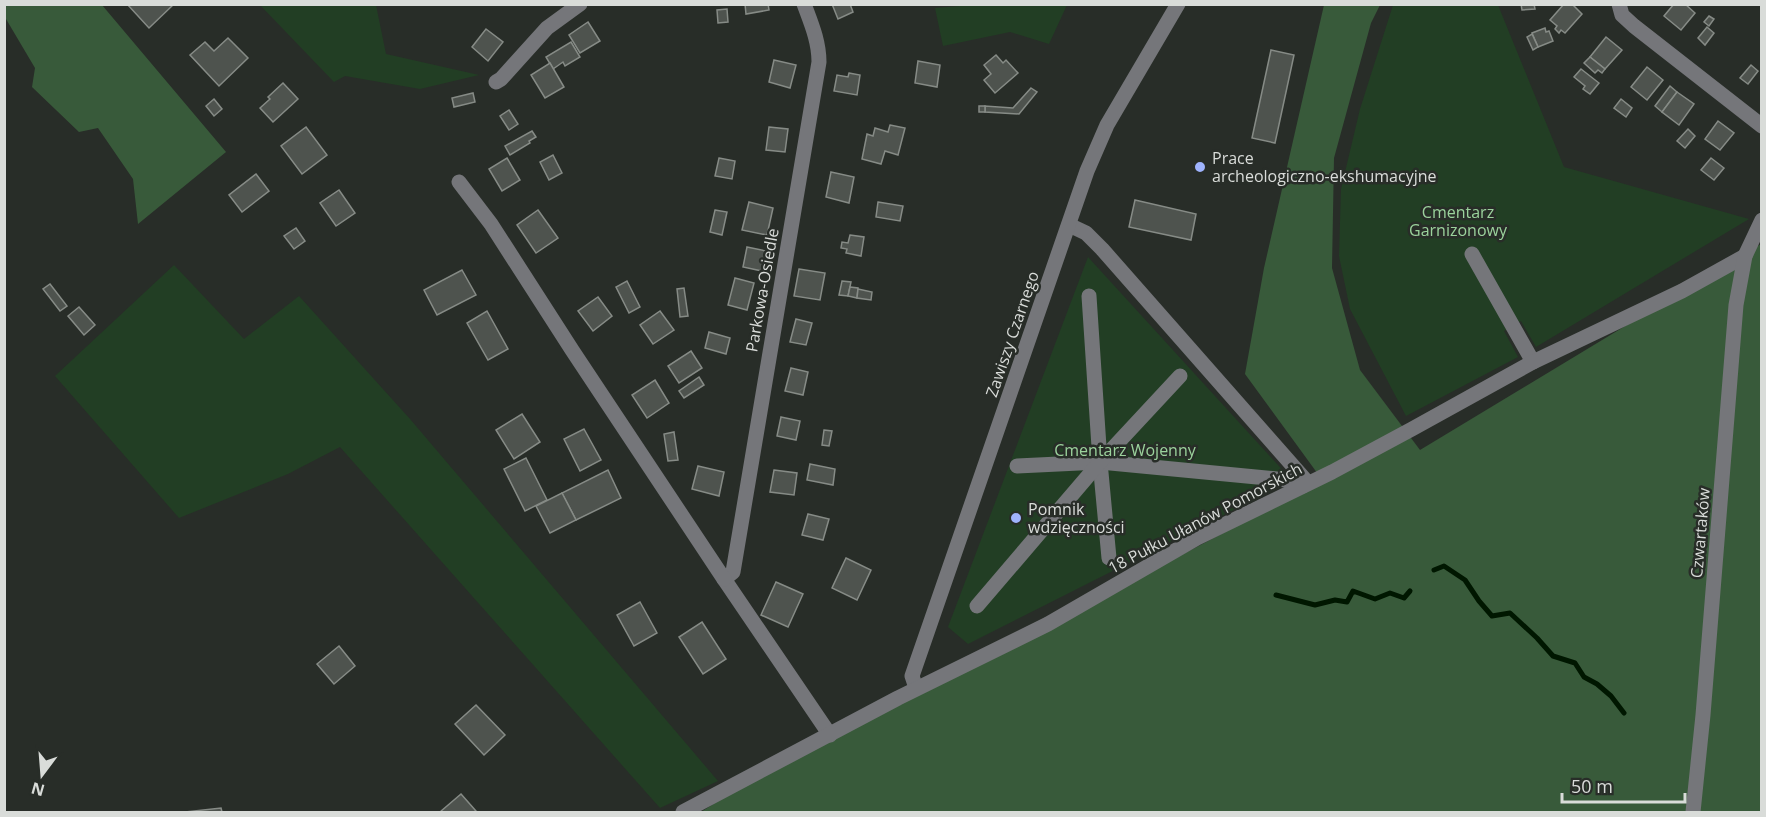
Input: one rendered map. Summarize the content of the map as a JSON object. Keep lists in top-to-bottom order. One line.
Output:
{"streets":{"street":["Parkowa-Osiedle","Zawiszy Czarnego","18 Pułku Ułanów Pomorskich","Czwartaków"]},"crossings":[["Zawiszy Czarnego","18 Pułku Ułanów Pomorskich"],["18 Pułku Ułanów Pomorskich","Czwartaków"]],"parks":["Cmentarz Garnizonowy","Cmentarz Wojenny"],"places":["Prace archeologiczno-ekshumacyjne","Pomnik wdzięczności"],"scale_bar":"50 m","north":"bottom"}
